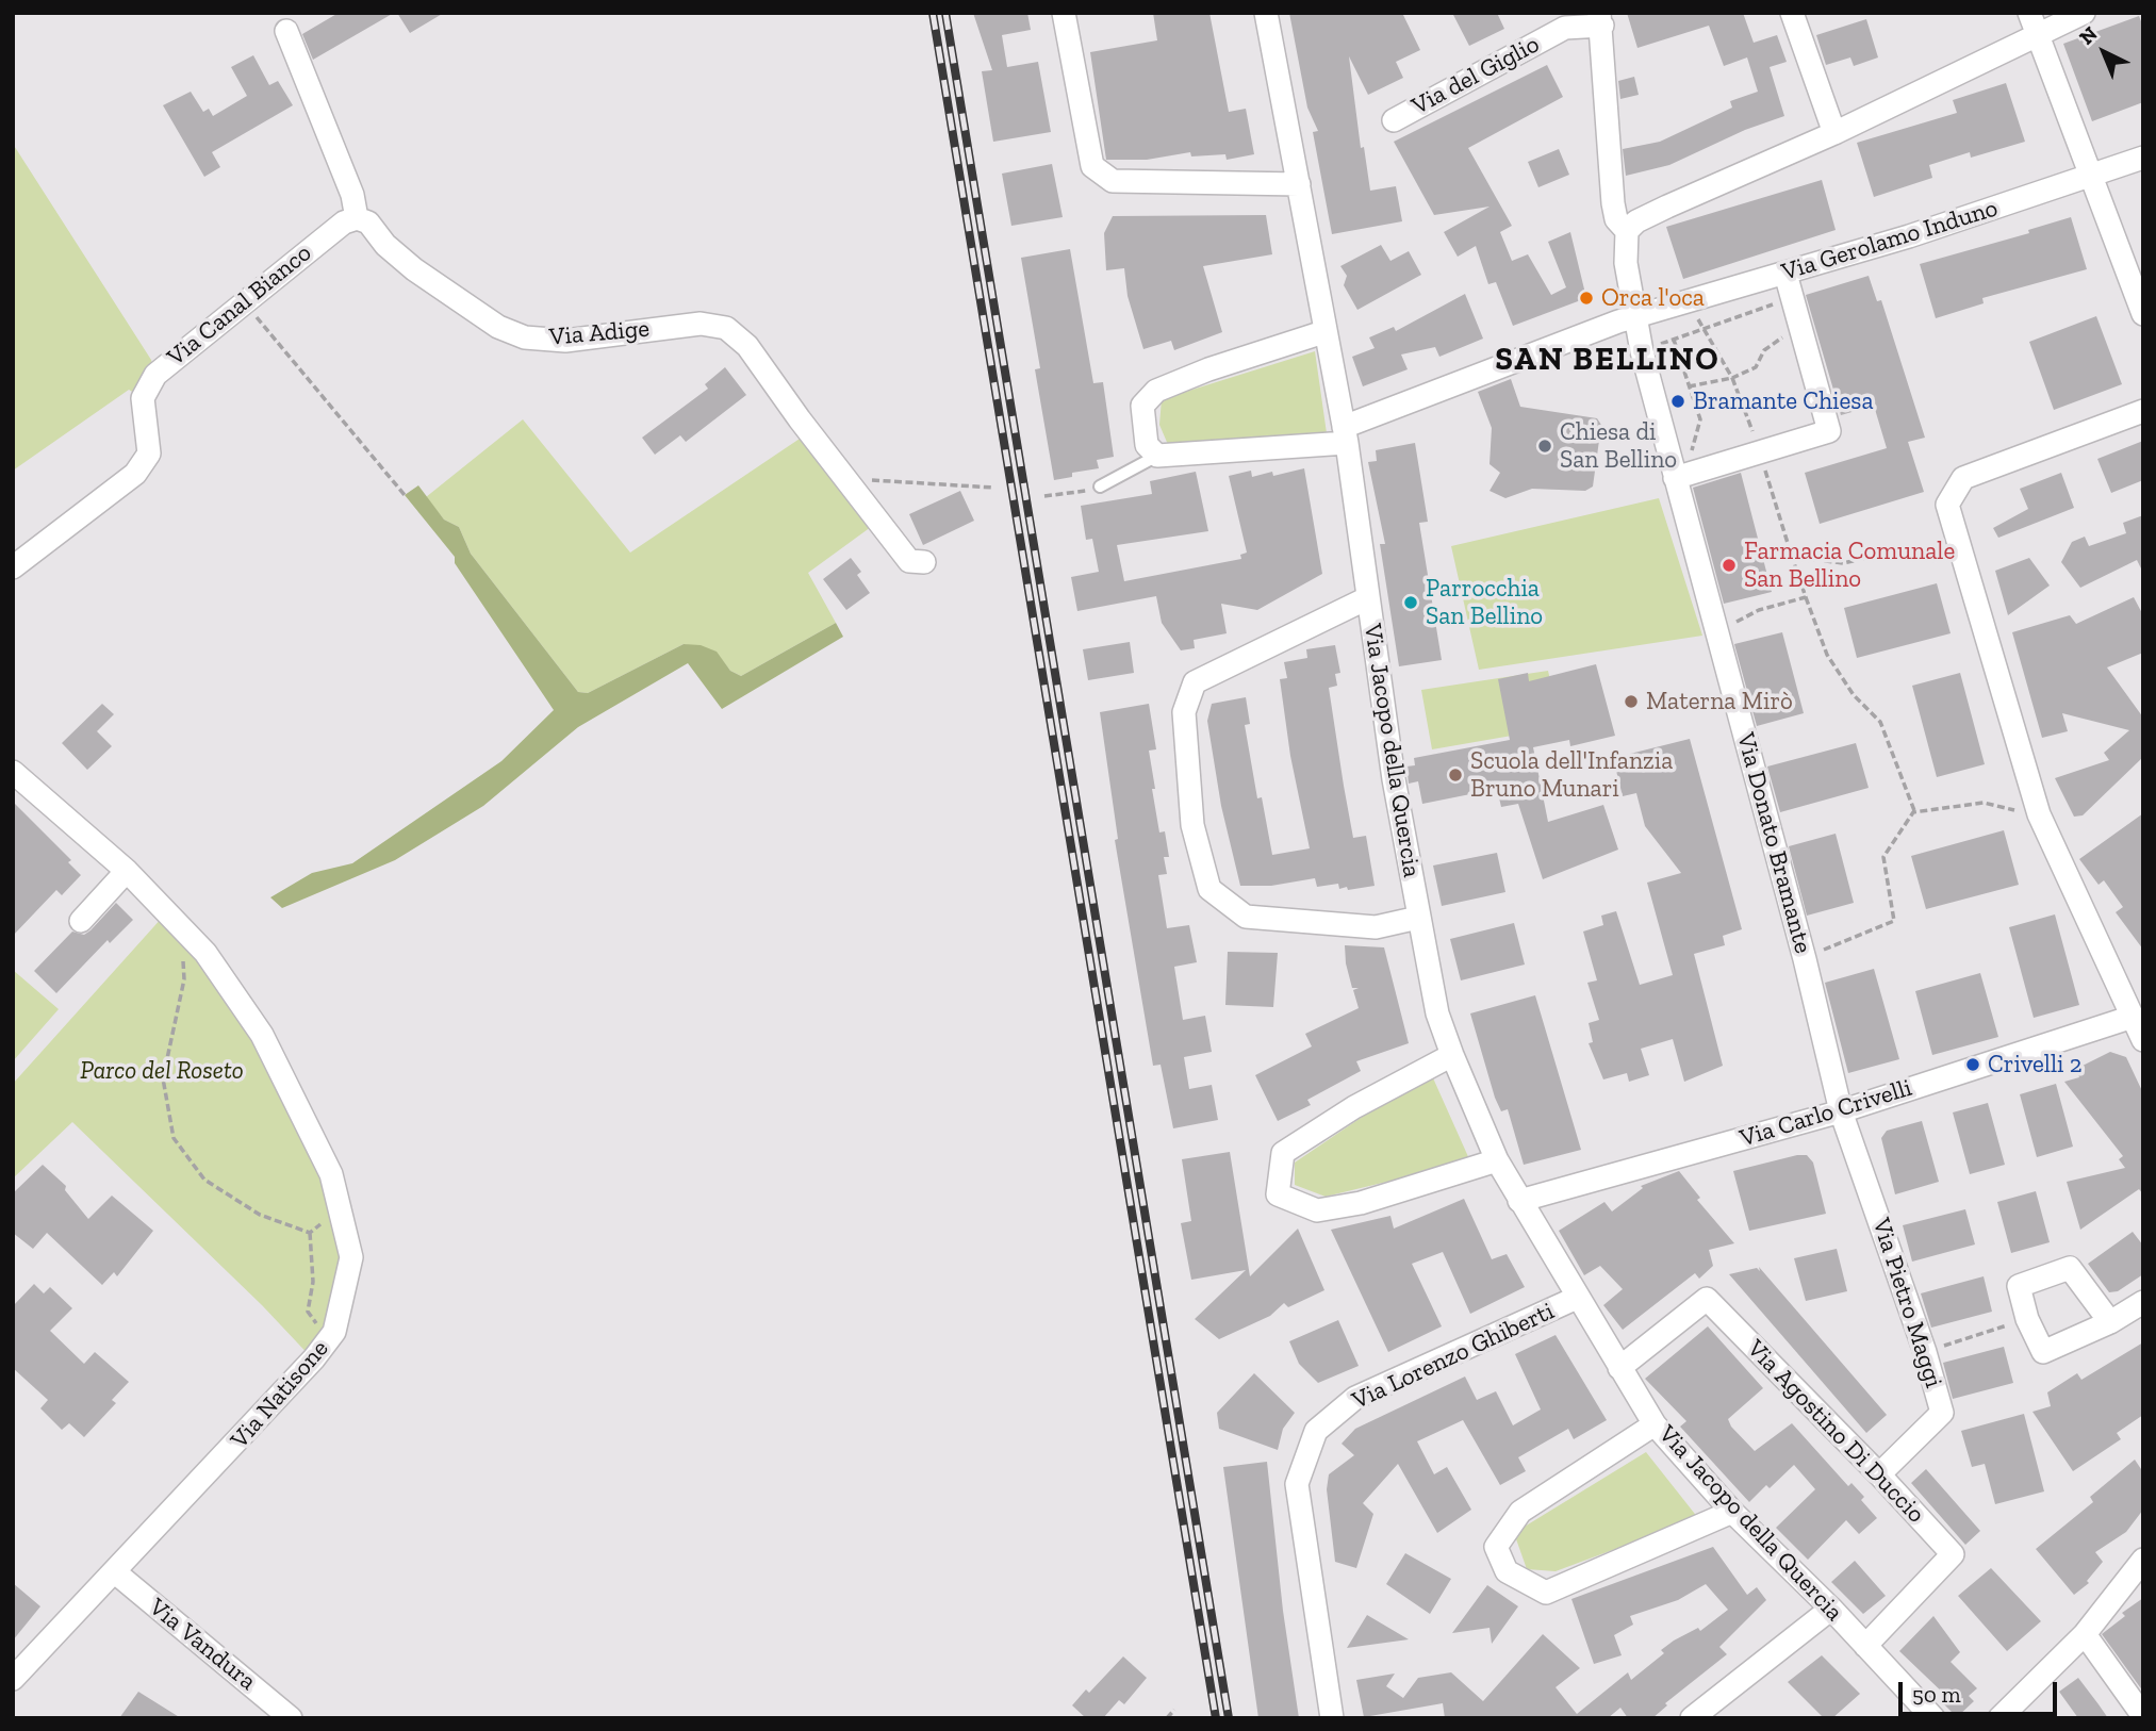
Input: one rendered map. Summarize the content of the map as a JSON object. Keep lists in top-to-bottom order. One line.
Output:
{"streets":{"street":["Via del Giglio","Via Gerolamo Induno","Via Canal Bianco","Via Adige","Via Jacopo della Quercia","Via Donato Bramante","Via Carlo Crivelli","Via Pietro Maggi","Via Lorenzo Ghiberti","Via Natisone","Via Agostino Di Duccio","Via Vandura"]},"crossings":[["Via del Giglio","Via Donato Bramante"],["Via Gerolamo Induno","Via Jacopo della Quercia"],["Via Gerolamo Induno","Via Donato Bramante"],["Via Canal Bianco","Via Adige"],["Via Jacopo della Quercia","Via Carlo Crivelli"],["Via Jacopo della Quercia","Via Lorenzo Ghiberti"],["Via Jacopo della Quercia","Via Agostino Di Duccio"],["Via Donato Bramante","Via Carlo Crivelli"],["Via Donato Bramante","Via Pietro Maggi"],["Via Carlo Crivelli","Via Pietro Maggi"],["Via Pietro Maggi","Via Agostino Di Duccio"],["Via Natisone","Via Vandura"]],"districts":["SAN BELLINO"],"parks":["Parco del Roseto"],"places":["Orca l'oca","Bramante Chiesa","Chiesa di San Bellino","Farmacia Comunale San Bellino","Parrocchia San Bellino","Materna Mirò","Scuola dell'Infanzia Bruno Munari","Crivelli 2"],"scale_bar":"50 m","north":"top left"}
